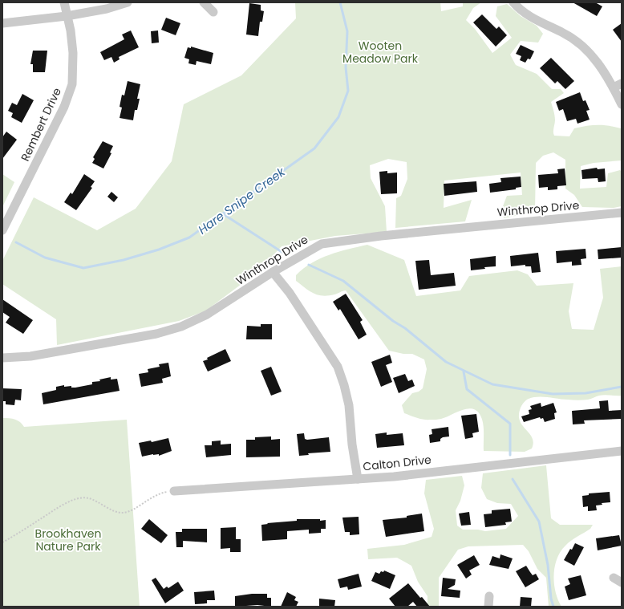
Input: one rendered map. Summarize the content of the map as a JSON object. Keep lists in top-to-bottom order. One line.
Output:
{"streets":{"street":["Rembert Drive","Winthrop Drive","Calton Drive"]},"water":["Hare Snipe Creek"],"parks":["Wooten Meadow Park","Brookhaven Nature Park"]}
